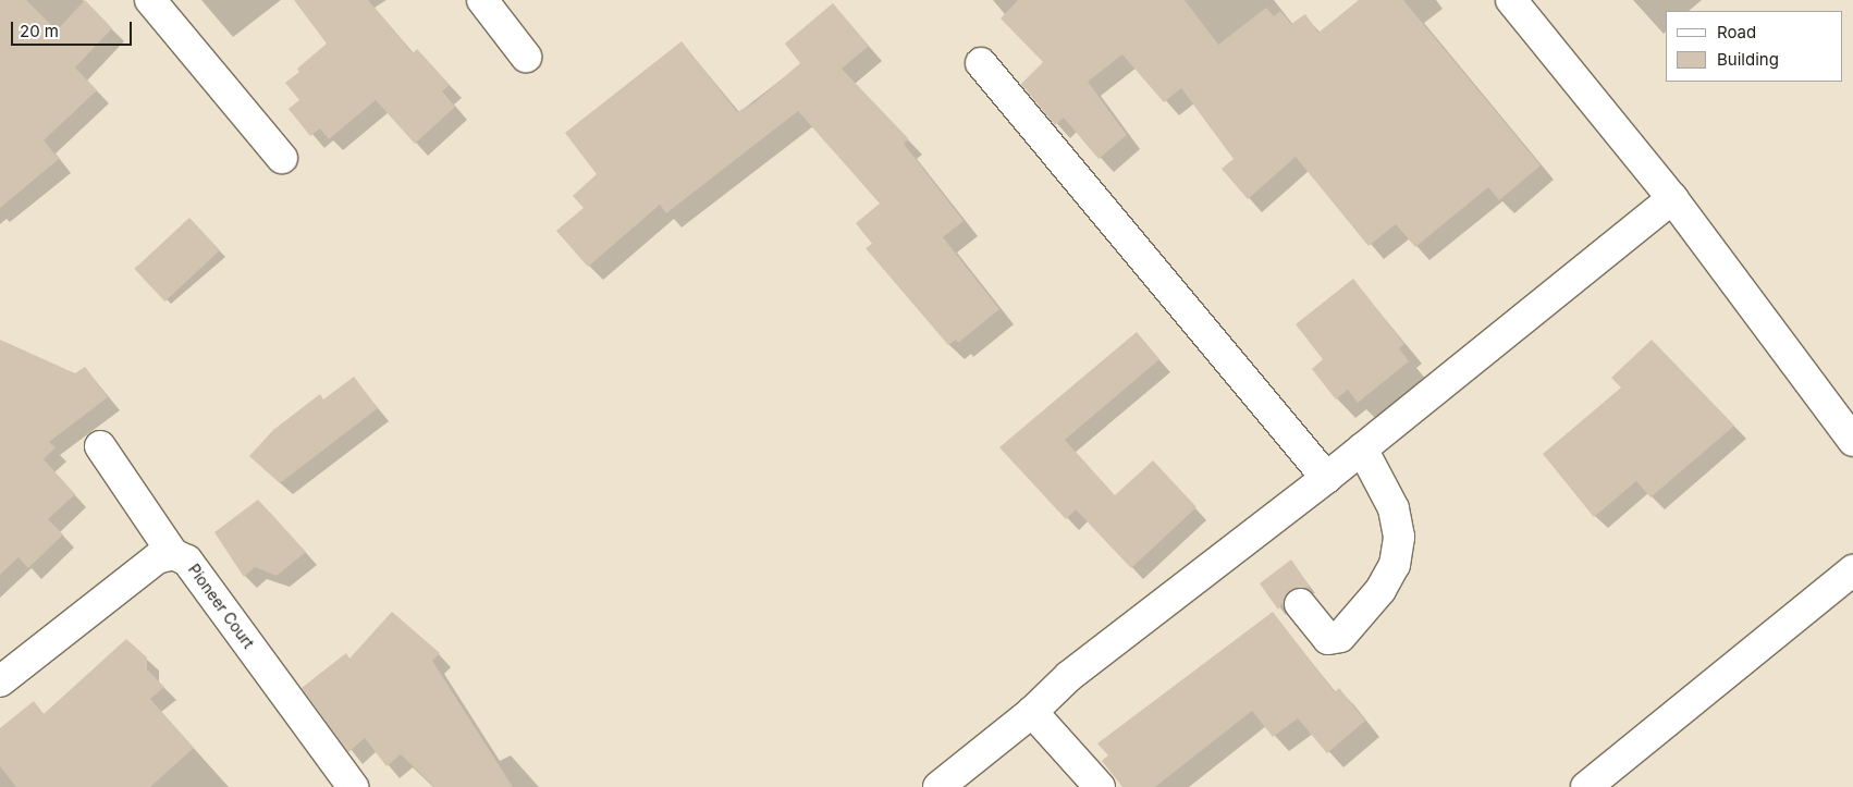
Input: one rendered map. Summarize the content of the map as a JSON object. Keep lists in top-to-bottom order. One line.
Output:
{"streets":{"street":["Pioneer Court"]},"legend":["Road","Building"],"scale_bar":"20 m"}
